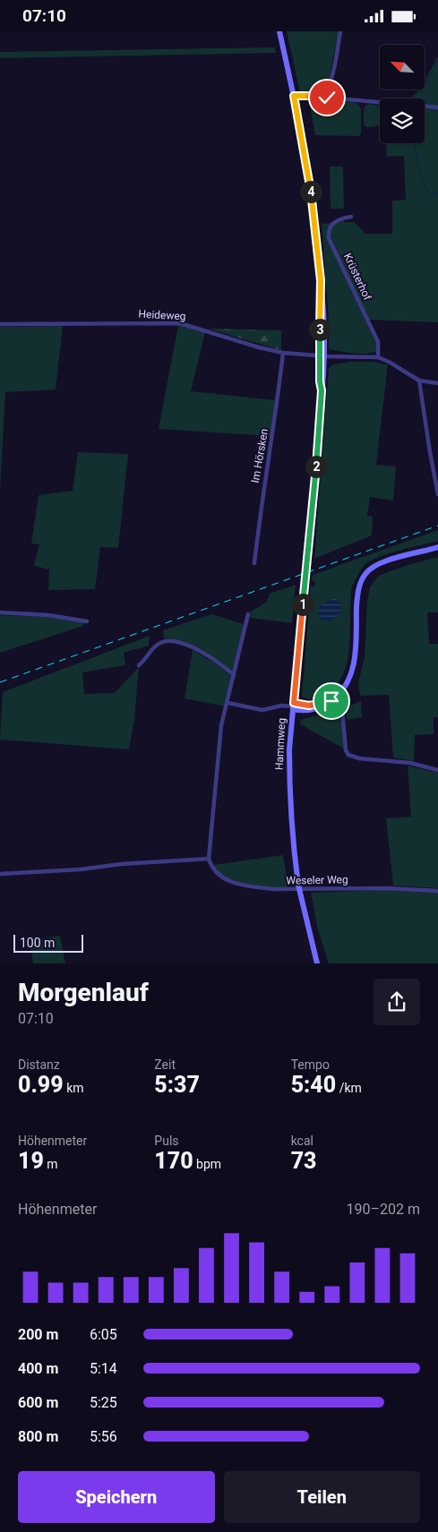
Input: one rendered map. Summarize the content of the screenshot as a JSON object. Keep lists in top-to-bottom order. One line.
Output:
{"streets":{"main road":["Hammweg"],"street":["Krüsterhof","Heideweg","Im Hörsken","Weseler Weg"]},"crossings":[["Krüsterhof","Heideweg"],["Heideweg","Im Hörsken"],["Heideweg","Hammweg"]],"scale_bar":"100 m","north":"top left","page":{"status":"07:10","pins":["4","3","2","1"],"scale":"100 m","heading":["Morgenlauf","07:10"],"stats":[["Distanz","0.99 km"],["Zeit","5:37"],["Tempo","5:40 /km"],["Höhenmeter","19 m"],["Puls","170 bpm"],["kcal","73"]],"chart":["Höhenmeter","190–202 m"],"list":[{"name":"200 m","note":"6:05"},{"name":"400 m","note":"5:14"},{"name":"600 m","note":"5:25"},{"name":"800 m","note":"5:56"}],"buttons":["Speichern","Teilen"]}}
